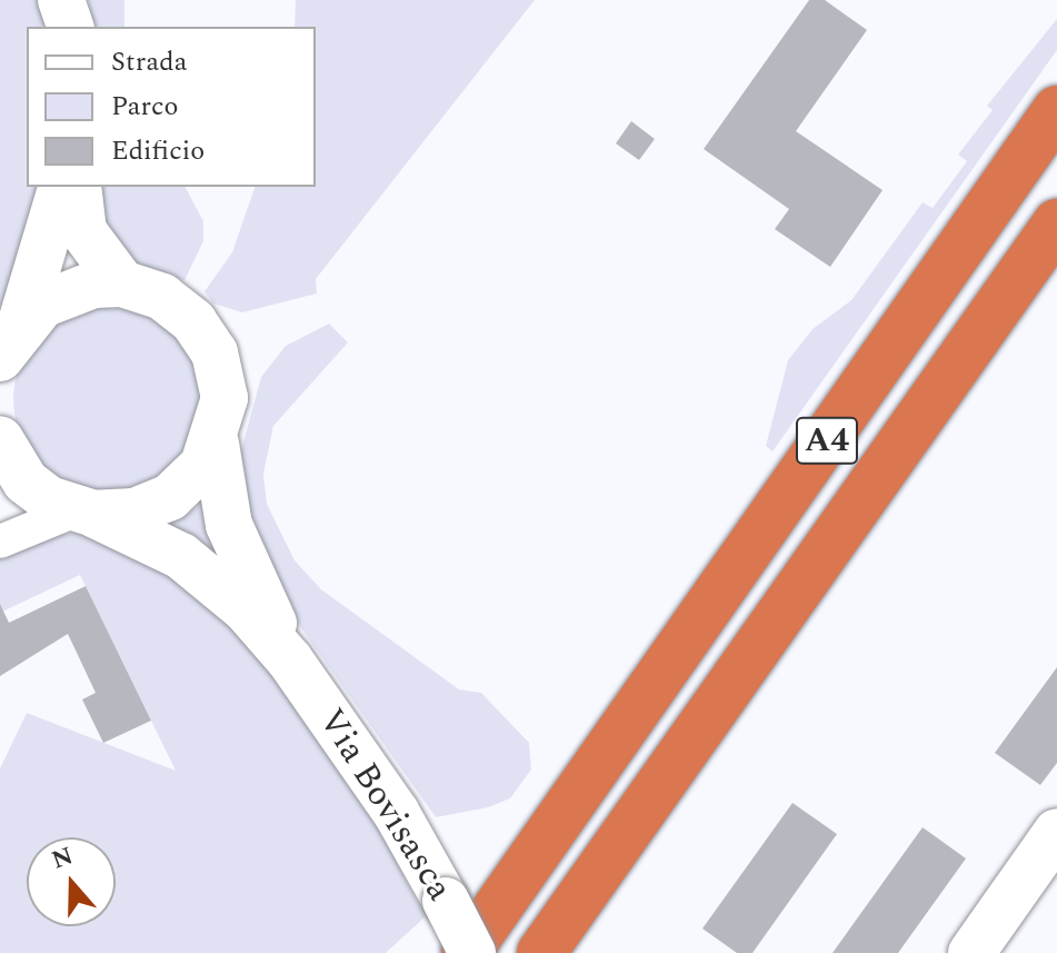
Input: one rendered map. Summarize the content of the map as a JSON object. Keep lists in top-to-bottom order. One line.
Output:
{"streets":{"highway":["A4"],"street":["Via Bovisasca"]},"crossings":[["A4","Via Bovisasca"]],"legend":["Strada","Parco","Edificio"],"north":"top"}
